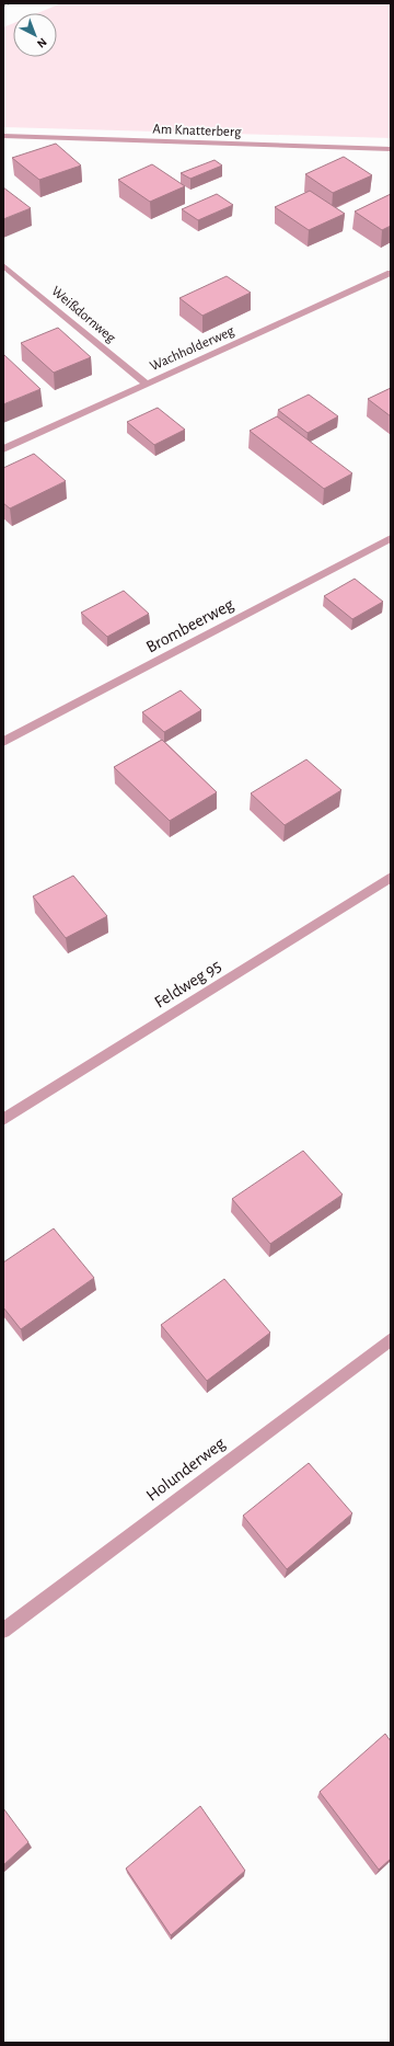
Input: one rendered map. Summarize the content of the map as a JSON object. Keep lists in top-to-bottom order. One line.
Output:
{"streets":{"street":["Am Knatterberg","Weißdornweg","Wachholderweg","Brombeerweg","Feldweg 95","Holunderweg"]},"crossings":[["Weißdornweg","Wachholderweg"]],"north":"bottom right"}
